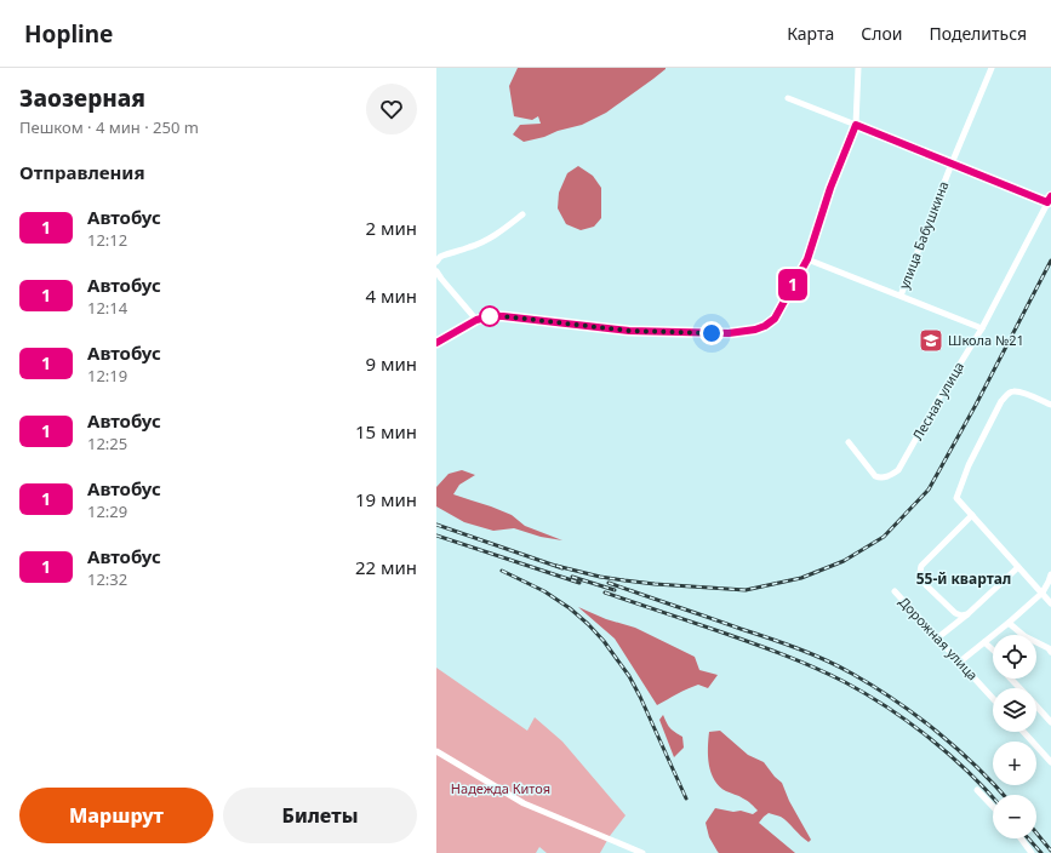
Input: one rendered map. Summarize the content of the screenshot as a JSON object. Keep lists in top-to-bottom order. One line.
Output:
{"streets":{"street":["улица Бабушкина","Лесная улица","Дорожная улица"]},"districts":["55-й квартал"],"parks":["Надежда Китоя"],"places":{"school or university":["Школа №21"]},"lines":["bus line 1"],"page":{"header":"Hopline","nav":["Карта","Слои","Поделиться"],"heading":[["Заозерная","Пешком · 4 мин · 250 m"],"Отправления"],"on_map":"1","list":[{"mark":"1","name":"Автобус","note":"12:12","value":"2 мин"},{"mark":"1","name":"Автобус","note":"12:14","value":"4 мин"},{"mark":"1","name":"Автобус","note":"12:19","value":"9 мин"},{"mark":"1","name":"Автобус","note":"12:25","value":"15 мин"},{"mark":"1","name":"Автобус","note":"12:29","value":"19 мин"},{"mark":"1","name":"Автобус","note":"12:32","value":"22 мин"}],"map_buttons":["+","−"],"buttons":["Маршрут","Билеты"]}}
